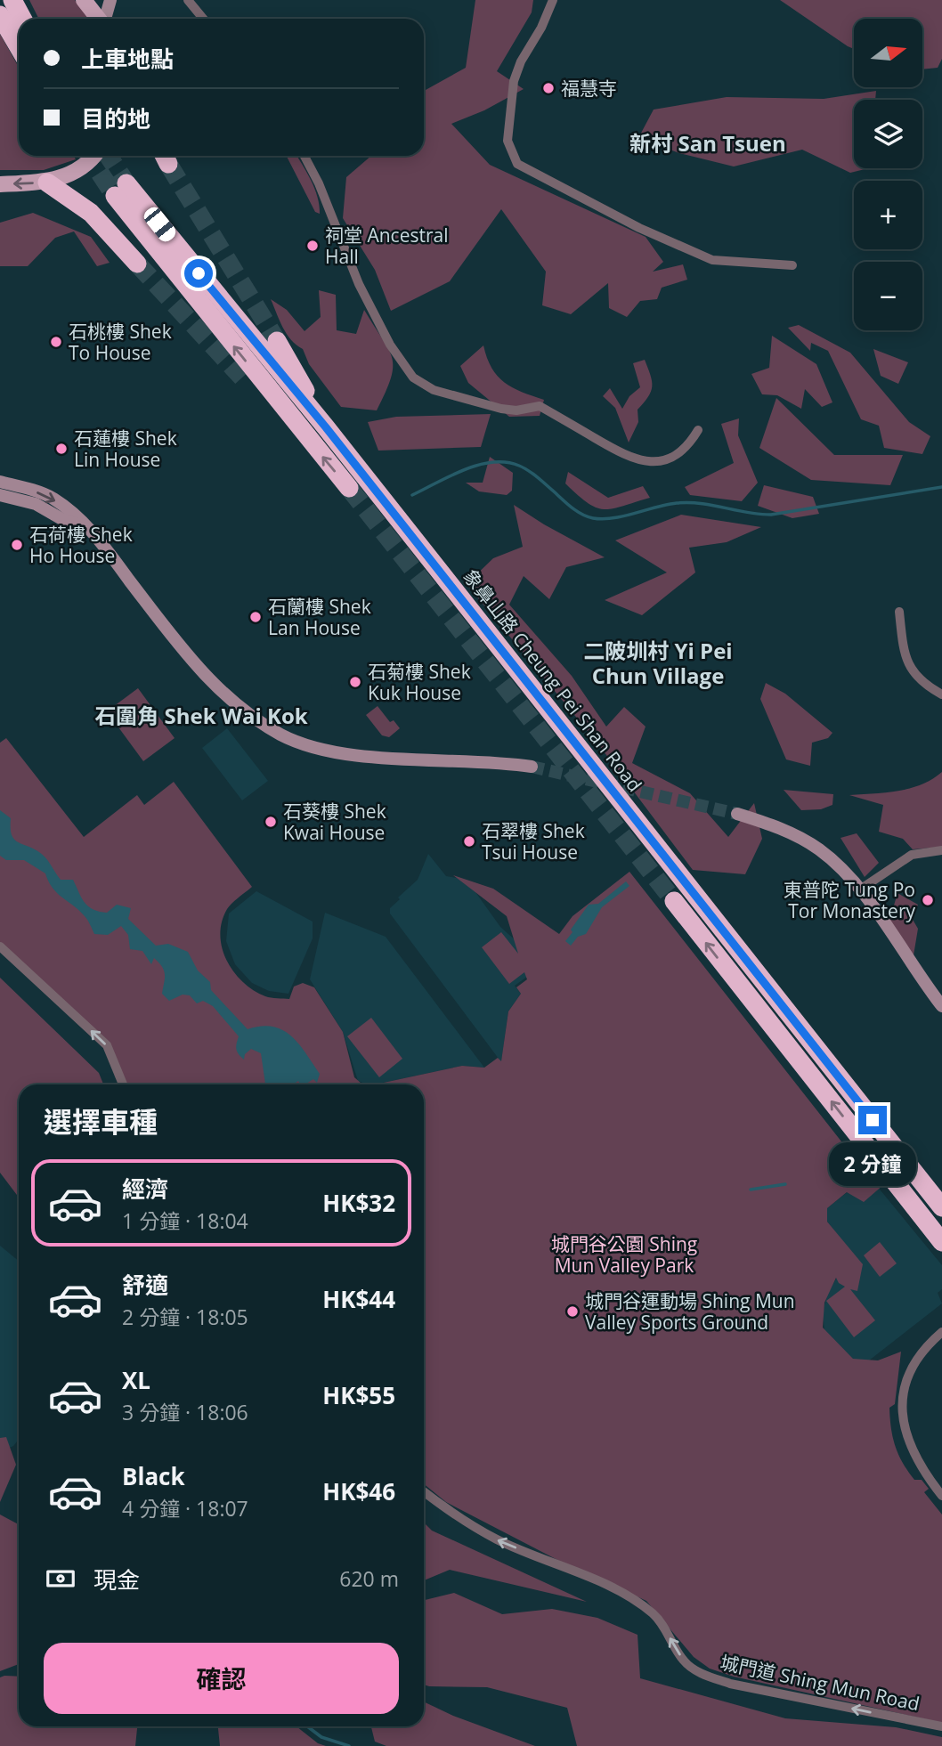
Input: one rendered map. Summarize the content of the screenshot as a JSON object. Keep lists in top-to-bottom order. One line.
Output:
{"streets":{"highway":["象鼻山路 Cheung Pei Shan Road"],"street":["城門道 Shing Mun Road"]},"one_way":["城門道 Shing Mun Road"],"districts":["新村 San Tsuen","二陂圳村 Yi Pei Chun Village","石圍角 Shek Wai Kok"],"parks":["城門谷公園 Shing Mun Valley Park"],"places":["福慧寺","祠堂 Ancestral Hall","石桃樓 Shek To House","石蓮樓 Shek Lin House","石荷樓 Shek Ho House","石蘭樓 Shek Lan House","石菊樓 Shek Kuk House","石葵樓 Shek Kwai House","石翠樓 Shek Tsui House","東普陀 Tung Po Tor Monastery","城門谷運動場 Shing Mun Valley Sports Ground"],"north":"right","page":{"map_buttons":["+","−"],"banner":["上車地點","目的地"],"heading":"選擇車種","bubble":"2 分鐘","list":[{"name":"經濟","note":"1 分鐘 · 18:04","value":"HK$32"},{"name":"舒適","note":"2 分鐘 · 18:05","value":"HK$44"},{"name":"XL","note":"3 分鐘 · 18:06","value":"HK$55"},{"name":"Black","note":"4 分鐘 · 18:07","value":"HK$46"}],"pay":["現金","620 m"],"buttons":"確認"}}
